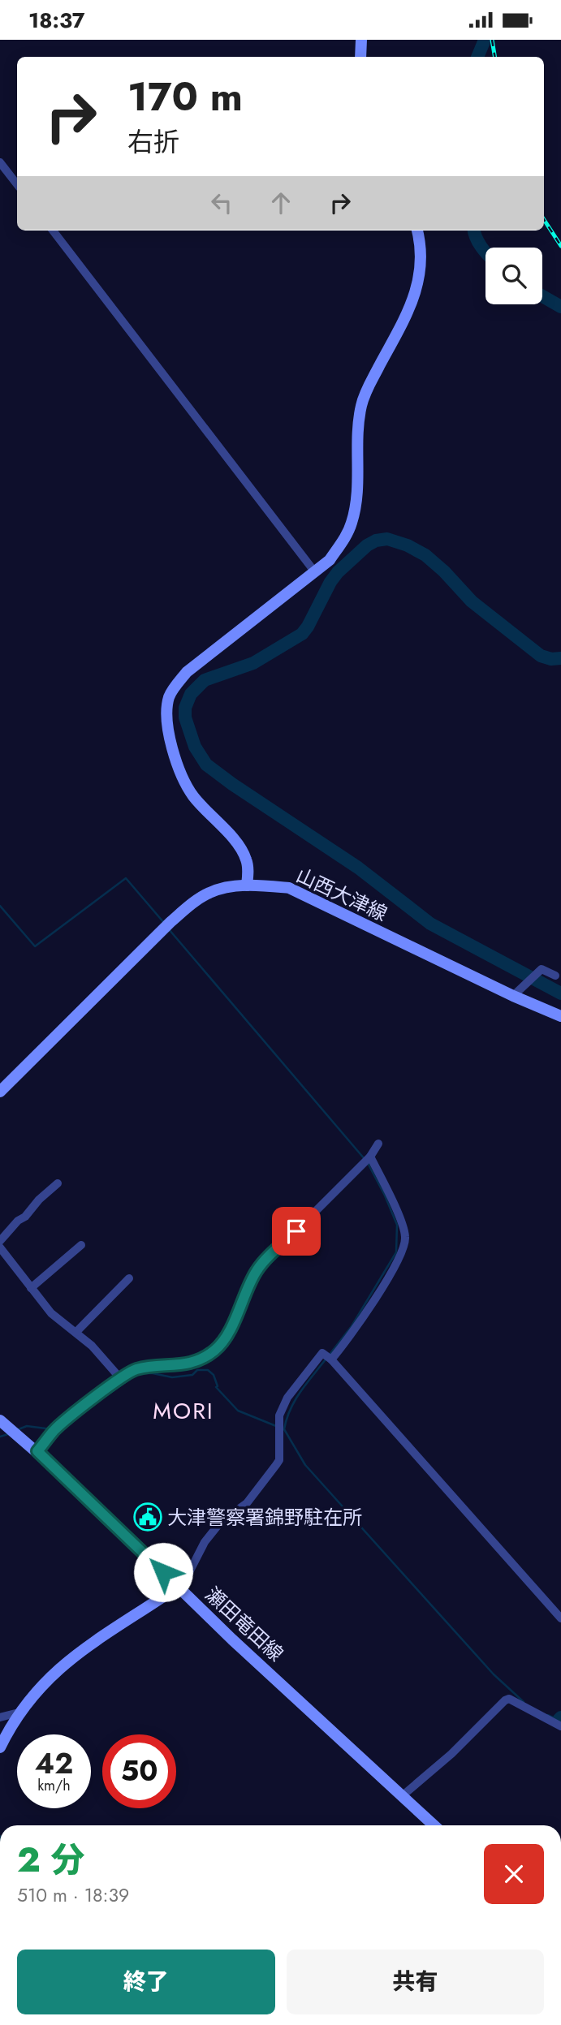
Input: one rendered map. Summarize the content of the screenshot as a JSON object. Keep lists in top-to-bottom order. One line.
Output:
{"streets":{"main road":["山西大津線","瀬田竜田線"]},"districts":["MORI"],"places":{"public building":["大津警察署錦野駐在所"]},"page":{"status":"18:37","turn":["170 m","右折"],"speed":"42 km/h","limit":"50","heading":["2 分","510 m · 18:39"],"buttons":["終了","共有"]}}
